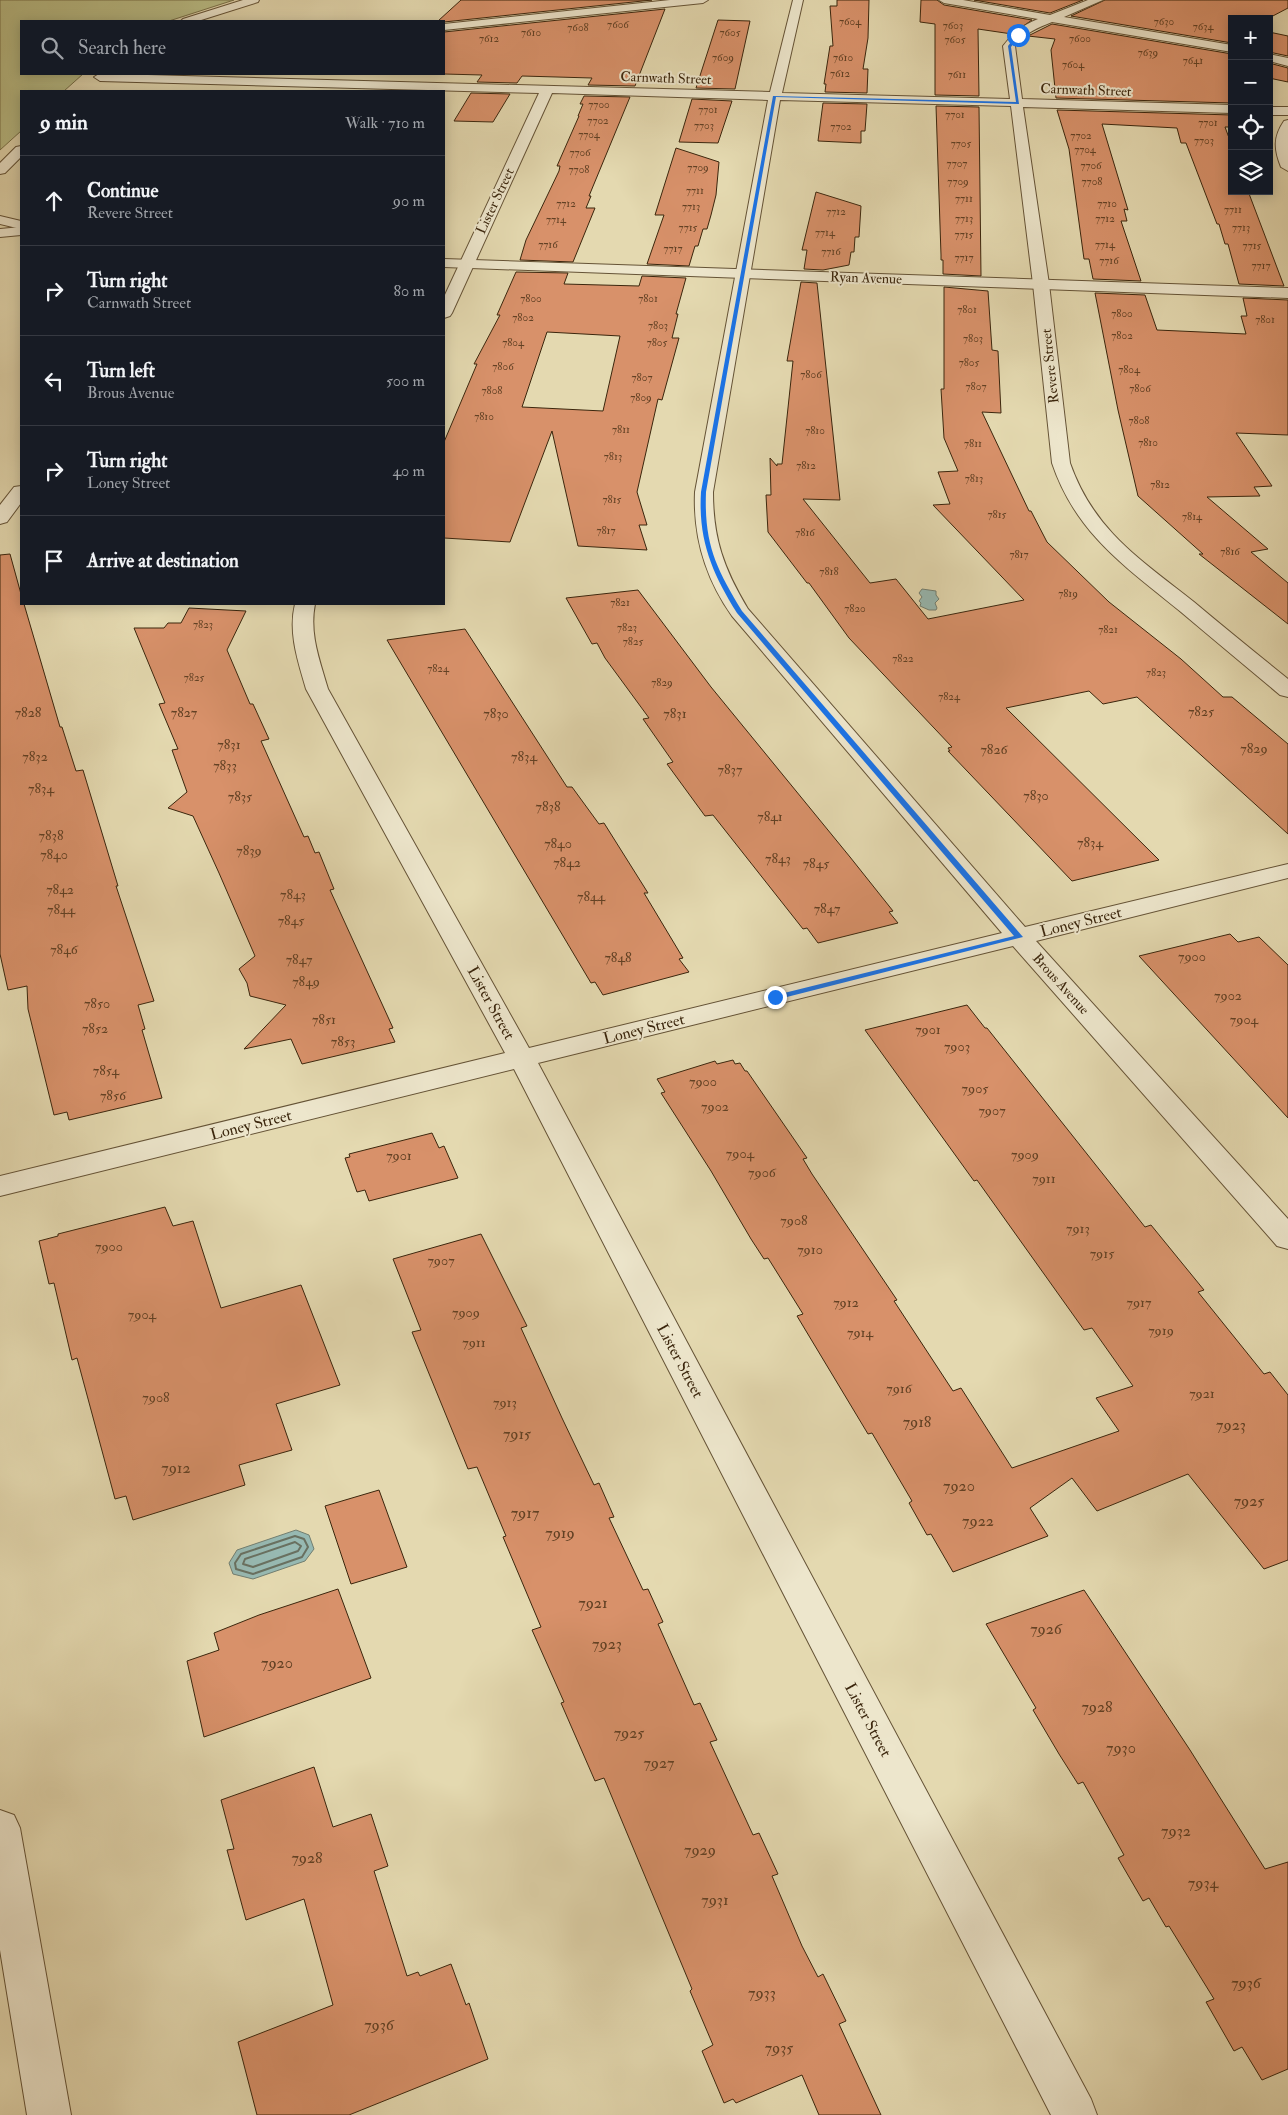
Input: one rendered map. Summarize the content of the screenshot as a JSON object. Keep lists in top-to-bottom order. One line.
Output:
{"streets":{"street":["Carnwath Street","Lister Street","Ryan Avenue","Revere Street","Loney Street","Brous Avenue"]},"crossings":[["Carnwath Street","Lister Street"],["Carnwath Street","Revere Street"],["Carnwath Street","Brous Avenue"],["Lister Street","Ryan Avenue"],["Lister Street","Loney Street"],["Ryan Avenue","Revere Street"],["Ryan Avenue","Brous Avenue"],["Loney Street","Brous Avenue"]],"house_numbers":["7604","7630","7606","7603","7634","7608","7610","7605","7612","7600","7605","7639","7609","7610","7641","7604","7612","7611","7700","7701","7701","7702","7701","7703","7702","7704","7702","7703","7705","7704","7706","7707","7706","7709","7708","7709","7708","7711","7711","7712","7710","7713","7711","7712","7713","7712","7714","7715","7713","7714","7715","7716","7714","7715","7717","7716","7717","7716","7717","7800","7801","7801","7800","7802","7801","7803","7802","7803","7804","7805","7805","7806","7804","7806","7807","7807","7806","7808","7809","7810","7808","7811","7810","7810","7811","7813","7812","7813","7812","7815","7815","7814","7817","7816","7816","7817","7818","7819","7821","7820","7823","7823","7821","7825","7822","7824","7823","7825","7829","7824","7825","7828","7827","7830","7831","7831","7829","7826","7832","7834","7833","7837","7834","7830","7835","7838","7841","7838","7834","7840","7839","7840","7843","7842","7845","7842","7843","7844","7847","7844","7845","7846","7900","7848","7847","7849","7902","7850","7851","7904","7852","7901","7853","7903","7854","7900","7905","7856","7902","7907","7904","7909","7901","7906","7911","7908","7913","7900","7910","7915","7907","7912","7917","7909","7904","7919","7914","7911","7916","7921","7908","7913","7918","7923","7915","7912","7920","7925","7917","7922","7919","7921","7926","7923","7920","7928","7925","7930","7927","7932","7929","7928","7934","7931","7936","7933","7936","7935"],"page":{"map_buttons":["+","−"],"search":"Search here","heading":["9 min","Walk · 710 m"],"list":[["Continue","Revere Street","90 m"],["Turn right","Carnwath Street","80 m"],["Turn left","Brous Avenue","500 m"],["Turn right","Loney Street","40 m"],"Arrive at destination"]}}
